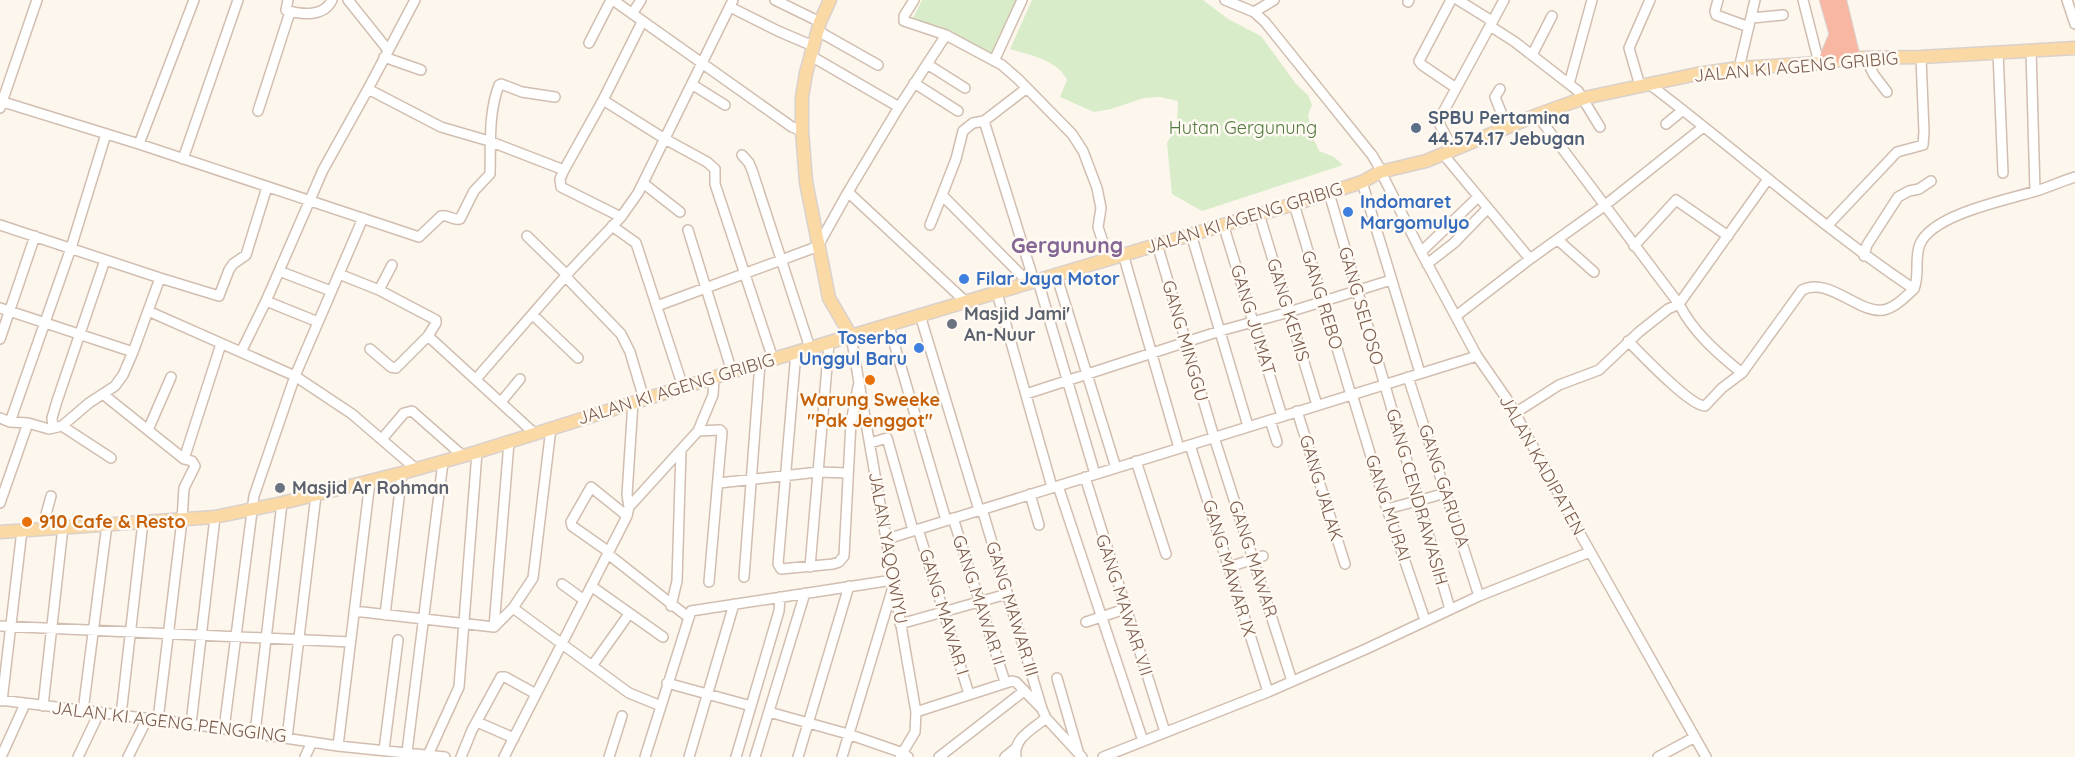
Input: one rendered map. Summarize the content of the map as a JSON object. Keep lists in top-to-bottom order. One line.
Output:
{"streets":{"main road":["JALAN KI AGENG GRIBIG"],"street":["GANG REBO","GANG SELOSO","GANG KEMIS","GANG JUMAT","GANG MINGGU","JALAN KADIPATEN","GANG GARUDA","GANG JALAK","GANG CENDRAWASIH","GANG MURAI","JALAN YAQOWIYU","GANG MAWAR","GANG MAWAR IX","GANG MAWAR II","GANG MAWAR VII","GANG MAWAR III","GANG MAWAR I","JALAN KI AGENG PENGGING"]},"crossings":[["JALAN KI AGENG GRIBIG","GANG REBO"],["JALAN KI AGENG GRIBIG","GANG SELOSO"],["JALAN KI AGENG GRIBIG","GANG KEMIS"],["JALAN KI AGENG GRIBIG","GANG JUMAT"],["JALAN KI AGENG GRIBIG","GANG MINGGU"],["JALAN KI AGENG GRIBIG","JALAN KADIPATEN"],["JALAN KI AGENG GRIBIG","JALAN YAQOWIYU"],["JALAN KI AGENG GRIBIG","GANG MAWAR II"],["JALAN KI AGENG GRIBIG","GANG MAWAR III"],["GANG REBO","GANG MURAI"],["GANG SELOSO","GANG CENDRAWASIH"],["GANG MINGGU","GANG MAWAR"],["JALAN YAQOWIYU","GANG MAWAR I"]],"districts":["Gergunung"],"parks":["Hutan Gergunung"],"places":["SPBU Pertamina 44.574.17 Jebugan","Indomaret Margomulyo","Filar Jaya Motor","Masjid Jami' An-Nuur","Toserba Unggul Baru","Warung Sweeke \"Pak Jenggot\"","Masjid Ar Rohman","910 Cafe & Resto"]}
